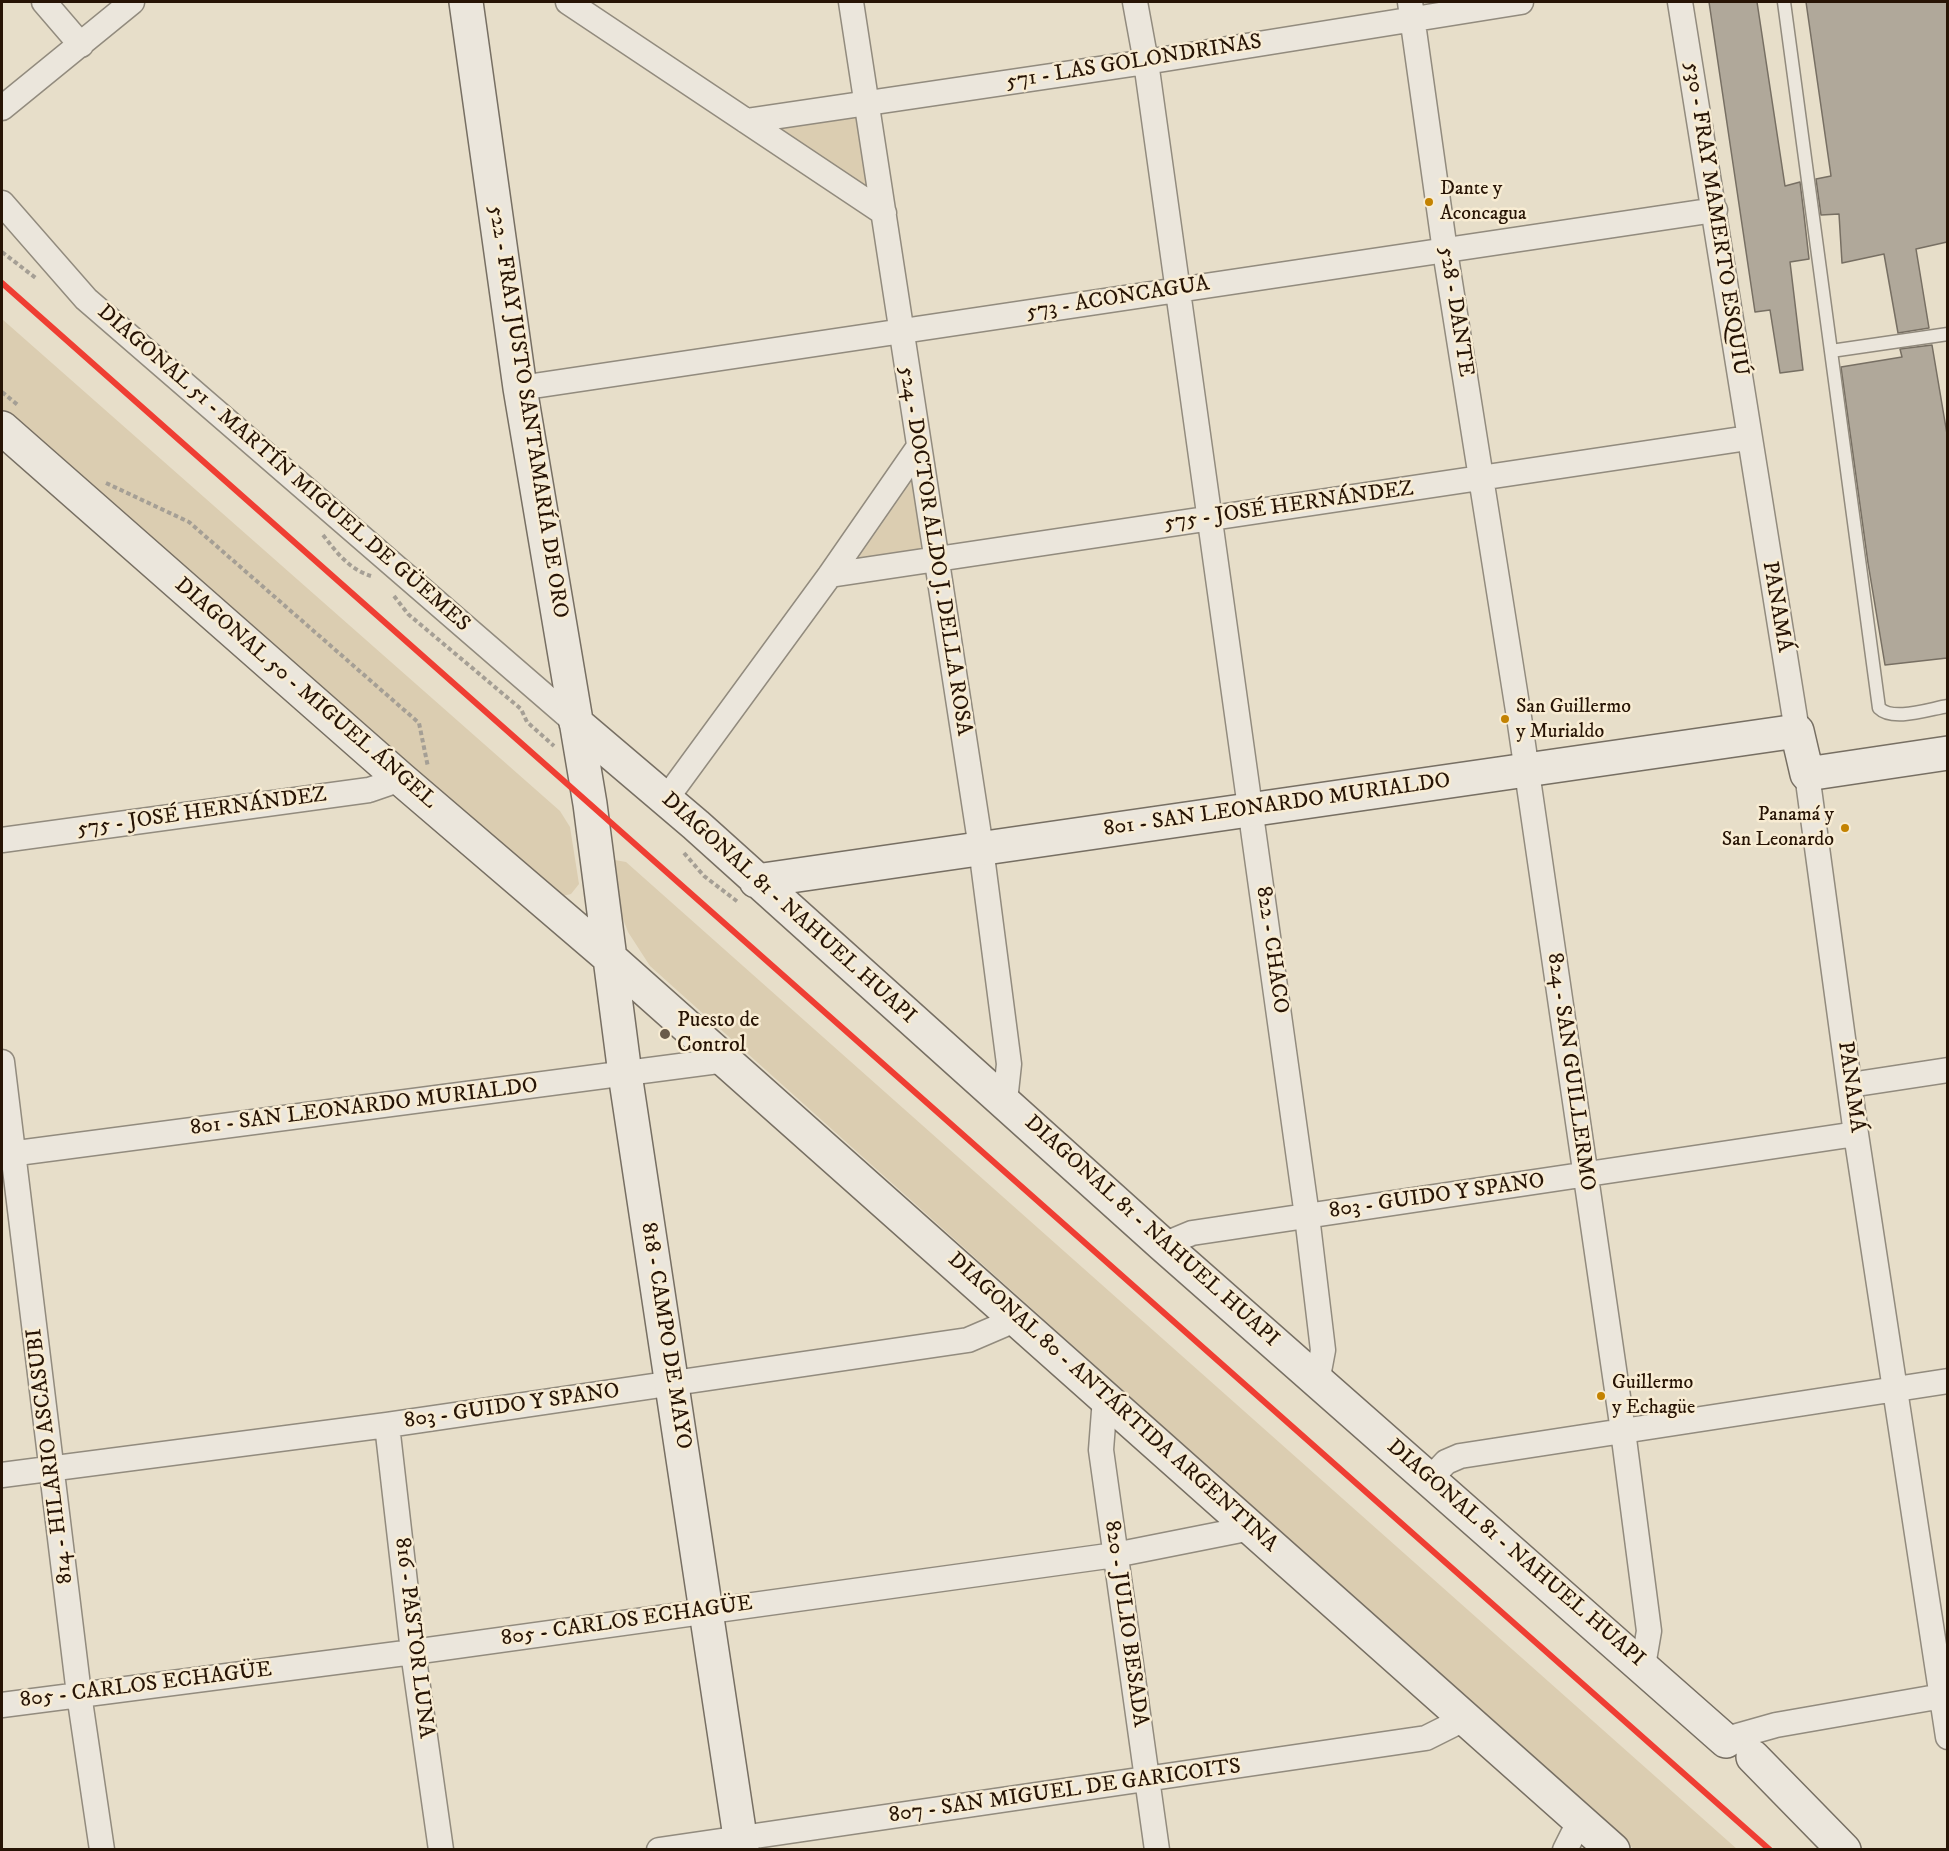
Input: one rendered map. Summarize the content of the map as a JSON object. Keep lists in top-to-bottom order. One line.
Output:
{"streets":{"street":["571 - LAS GOLONDRINAS","530 - FRAY MAMERTO ESQUIÚ","573 - ACONCAGUA","528 - DANTE","522 - FRAY JUSTO SANTAMARÍA DE ORO","DIAGONAL 51 - MARTÍN MIGUEL DE GÜEMES","575 - JOSÉ HERNÁNDEZ","524 - DOCTOR ALDO J. DELLA ROSA","PANAMÁ","DIAGONAL 50 - MIGUEL ÁNGEL","801 - SAN LEONARDO MURIALDO","DIAGONAL 81 - NAHUEL HUAPI","822 - CHACO","824 - SAN GUILLERMO","803 - GUIDO Y SPANO","818 - CAMPO DE MAYO","DIAGONAL 80 - ANTÁRTIDA ARGENTINA","814 - HILARIO ASCASUBI","805 - CARLOS ECHAGÜE","820 - JULIO BESADA","816 - PASTOR LUNA","807 - SAN MIGUEL DE GARICOITS"]},"crossings":[["571 - LAS GOLONDRINAS","528 - DANTE"],["571 - LAS GOLONDRINAS","524 - DOCTOR ALDO J. DELLA ROSA"],["571 - LAS GOLONDRINAS","822 - CHACO"],["530 - FRAY MAMERTO ESQUIÚ","573 - ACONCAGUA"],["530 - FRAY MAMERTO ESQUIÚ","575 - JOSÉ HERNÁNDEZ"],["530 - FRAY MAMERTO ESQUIÚ","PANAMÁ"],["573 - ACONCAGUA","528 - DANTE"],["573 - ACONCAGUA","522 - FRAY JUSTO SANTAMARÍA DE ORO"],["573 - ACONCAGUA","524 - DOCTOR ALDO J. DELLA ROSA"],["573 - ACONCAGUA","822 - CHACO"],["528 - DANTE","575 - JOSÉ HERNÁNDEZ"],["528 - DANTE","824 - SAN GUILLERMO"],["522 - FRAY JUSTO SANTAMARÍA DE ORO","DIAGONAL 51 - MARTÍN MIGUEL DE GÜEMES"],["522 - FRAY JUSTO SANTAMARÍA DE ORO","DIAGONAL 81 - NAHUEL HUAPI"],["522 - FRAY JUSTO SANTAMARÍA DE ORO","818 - CAMPO DE MAYO"],["DIAGONAL 51 - MARTÍN MIGUEL DE GÜEMES","DIAGONAL 81 - NAHUEL HUAPI"],["575 - JOSÉ HERNÁNDEZ","524 - DOCTOR ALDO J. DELLA ROSA"],["575 - JOSÉ HERNÁNDEZ","PANAMÁ"],["575 - JOSÉ HERNÁNDEZ","DIAGONAL 50 - MIGUEL ÁNGEL"],["575 - JOSÉ HERNÁNDEZ","822 - CHACO"],["575 - JOSÉ HERNÁNDEZ","824 - SAN GUILLERMO"],["524 - DOCTOR ALDO J. DELLA ROSA","801 - SAN LEONARDO MURIALDO"],["524 - DOCTOR ALDO J. DELLA ROSA","DIAGONAL 81 - NAHUEL HUAPI"],["PANAMÁ","801 - SAN LEONARDO MURIALDO"],["PANAMÁ","803 - GUIDO Y SPANO"],["DIAGONAL 50 - MIGUEL ÁNGEL","818 - CAMPO DE MAYO"],["DIAGONAL 50 - MIGUEL ÁNGEL","DIAGONAL 80 - ANTÁRTIDA ARGENTINA"],["801 - SAN LEONARDO MURIALDO","DIAGONAL 81 - NAHUEL HUAPI"],["801 - SAN LEONARDO MURIALDO","822 - CHACO"],["801 - SAN LEONARDO MURIALDO","824 - SAN GUILLERMO"],["801 - SAN LEONARDO MURIALDO","818 - CAMPO DE MAYO"],["801 - SAN LEONARDO MURIALDO","DIAGONAL 80 - ANTÁRTIDA ARGENTINA"],["801 - SAN LEONARDO MURIALDO","814 - HILARIO ASCASUBI"],["DIAGONAL 81 - NAHUEL HUAPI","822 - CHACO"],["DIAGONAL 81 - NAHUEL HUAPI","824 - SAN GUILLERMO"],["DIAGONAL 81 - NAHUEL HUAPI","803 - GUIDO Y SPANO"],["822 - CHACO","803 - GUIDO Y SPANO"],["824 - SAN GUILLERMO","803 - GUIDO Y SPANO"],["803 - GUIDO Y SPANO","818 - CAMPO DE MAYO"],["803 - GUIDO Y SPANO","DIAGONAL 80 - ANTÁRTIDA ARGENTINA"],["803 - GUIDO Y SPANO","814 - HILARIO ASCASUBI"],["803 - GUIDO Y SPANO","816 - PASTOR LUNA"],["818 - CAMPO DE MAYO","DIAGONAL 80 - ANTÁRTIDA ARGENTINA"],["818 - CAMPO DE MAYO","805 - CARLOS ECHAGÜE"],["818 - CAMPO DE MAYO","807 - SAN MIGUEL DE GARICOITS"],["DIAGONAL 80 - ANTÁRTIDA ARGENTINA","805 - CARLOS ECHAGÜE"],["DIAGONAL 80 - ANTÁRTIDA ARGENTINA","820 - JULIO BESADA"],["DIAGONAL 80 - ANTÁRTIDA ARGENTINA","807 - SAN MIGUEL DE GARICOITS"],["814 - HILARIO ASCASUBI","805 - CARLOS ECHAGÜE"],["805 - CARLOS ECHAGÜE","820 - JULIO BESADA"],["805 - CARLOS ECHAGÜE","816 - PASTOR LUNA"],["820 - JULIO BESADA","807 - SAN MIGUEL DE GARICOITS"]],"places":["Dante y Aconcagua","San Guillermo y Murialdo","Panamá y San Leonardo","Puesto de Control","Guillermo y Echagüe"]}
